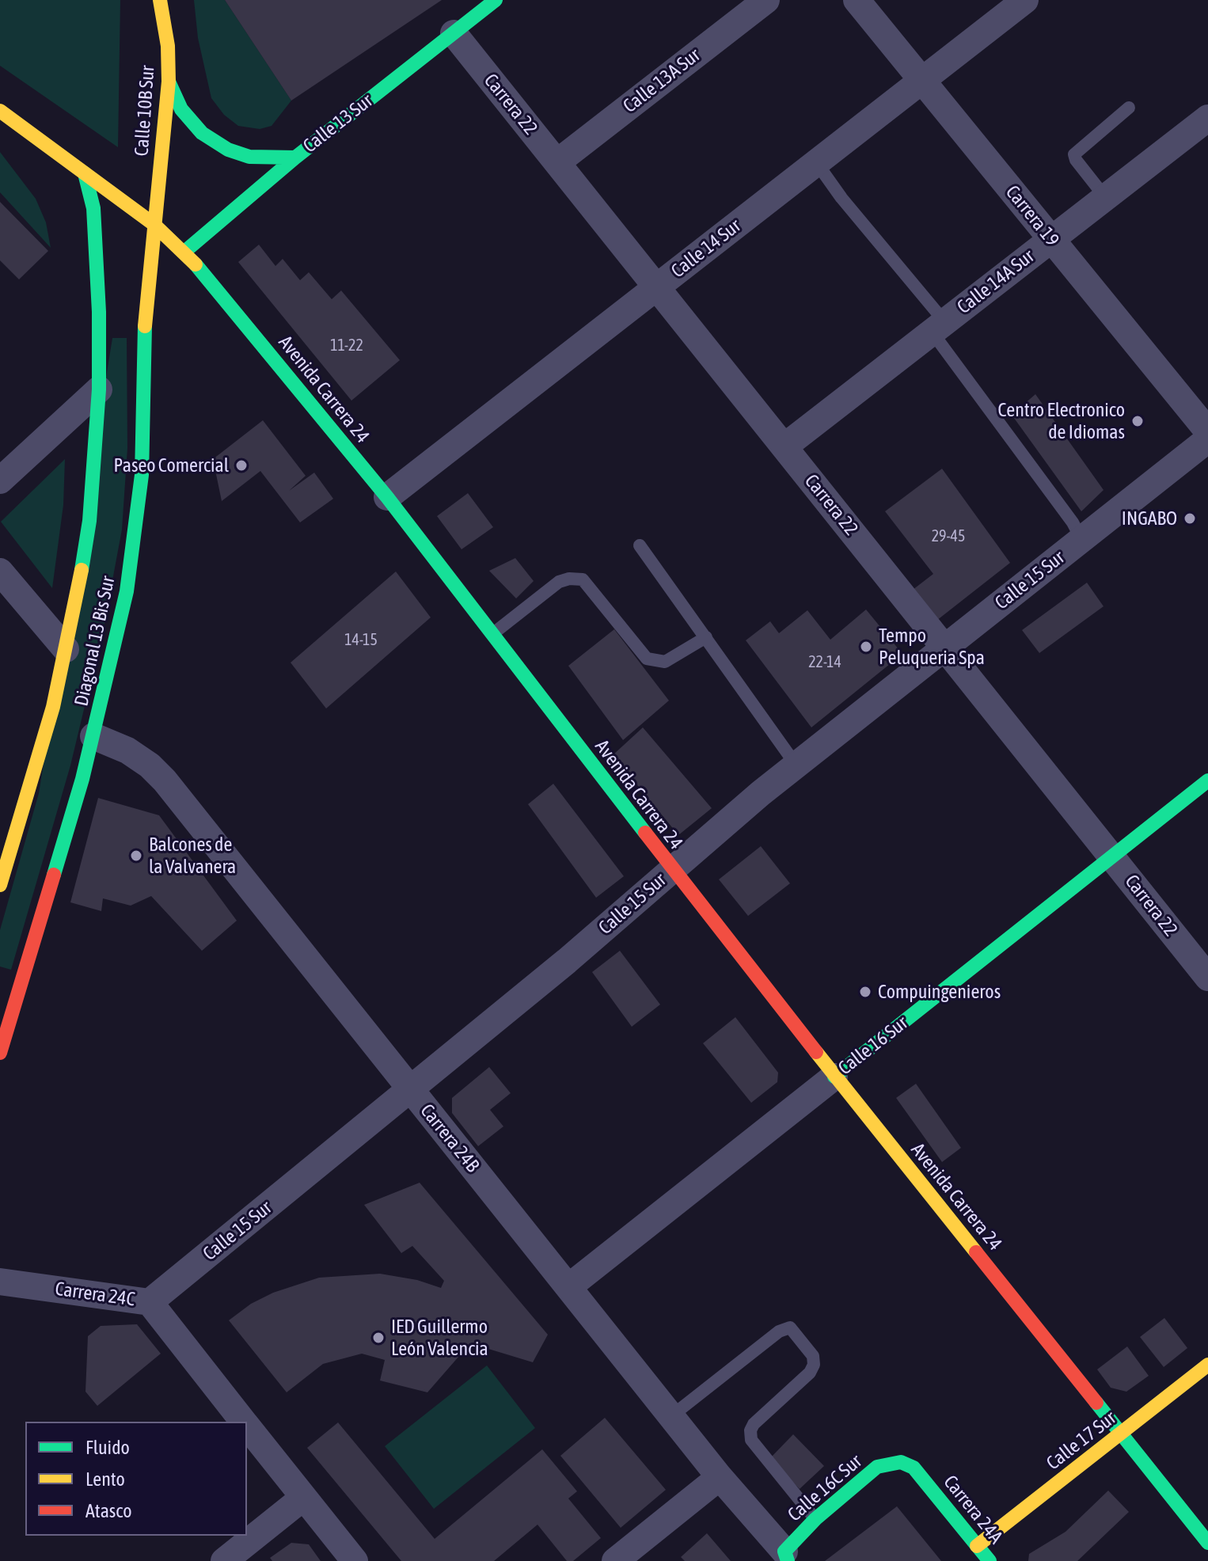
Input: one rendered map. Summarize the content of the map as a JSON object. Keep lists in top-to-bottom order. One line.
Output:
{"streets":{"main road":["Calle 10B Sur","Calle 13 Sur","Avenida Carrera 24","Diagonal 13 Bis Sur","Calle 16 Sur","Calle 17 Sur","Calle 16C Sur","Carrera 24A"],"street":["Calle 13A Sur","Carrera 22","Carrera 19","Calle 14 Sur","Calle 14A Sur","Calle 15 Sur","Carrera 24B","Carrera 24C"]},"crossings":[["Calle 13A Sur","Carrera 22"],["Carrera 22","Calle 13 Sur"],["Carrera 22","Calle 14 Sur"],["Carrera 22","Calle 14A Sur"],["Carrera 22","Calle 15 Sur"],["Carrera 22","Calle 16 Sur"],["Calle 10B Sur","Avenida Carrera 24"],["Calle 10B Sur","Diagonal 13 Bis Sur"],["Calle 13 Sur","Avenida Carrera 24"],["Carrera 19","Calle 14 Sur"],["Carrera 19","Calle 14A Sur"],["Calle 14 Sur","Avenida Carrera 24"],["Avenida Carrera 24","Calle 15 Sur"],["Avenida Carrera 24","Diagonal 13 Bis Sur"],["Avenida Carrera 24","Calle 16 Sur"],["Avenida Carrera 24","Calle 17 Sur"],["Calle 15 Sur","Carrera 24B"],["Calle 15 Sur","Carrera 24C"],["Diagonal 13 Bis Sur","Carrera 24B"],["Calle 16 Sur","Carrera 24B"],["Carrera 24B","Calle 16C Sur"],["Calle 17 Sur","Carrera 24A"],["Calle 16C Sur","Carrera 24A"]],"places":["Centro Electronico de Idiomas","Paseo Comercial","INGABO","Tempo Peluqueria Spa","Balcones de la Valvanera","Compuingenieros","IED Guillermo León Valencia"],"house_numbers":["11-22","29-45","14-15","22-14"],"legend":["Fluido","Lento","Atasco"]}
